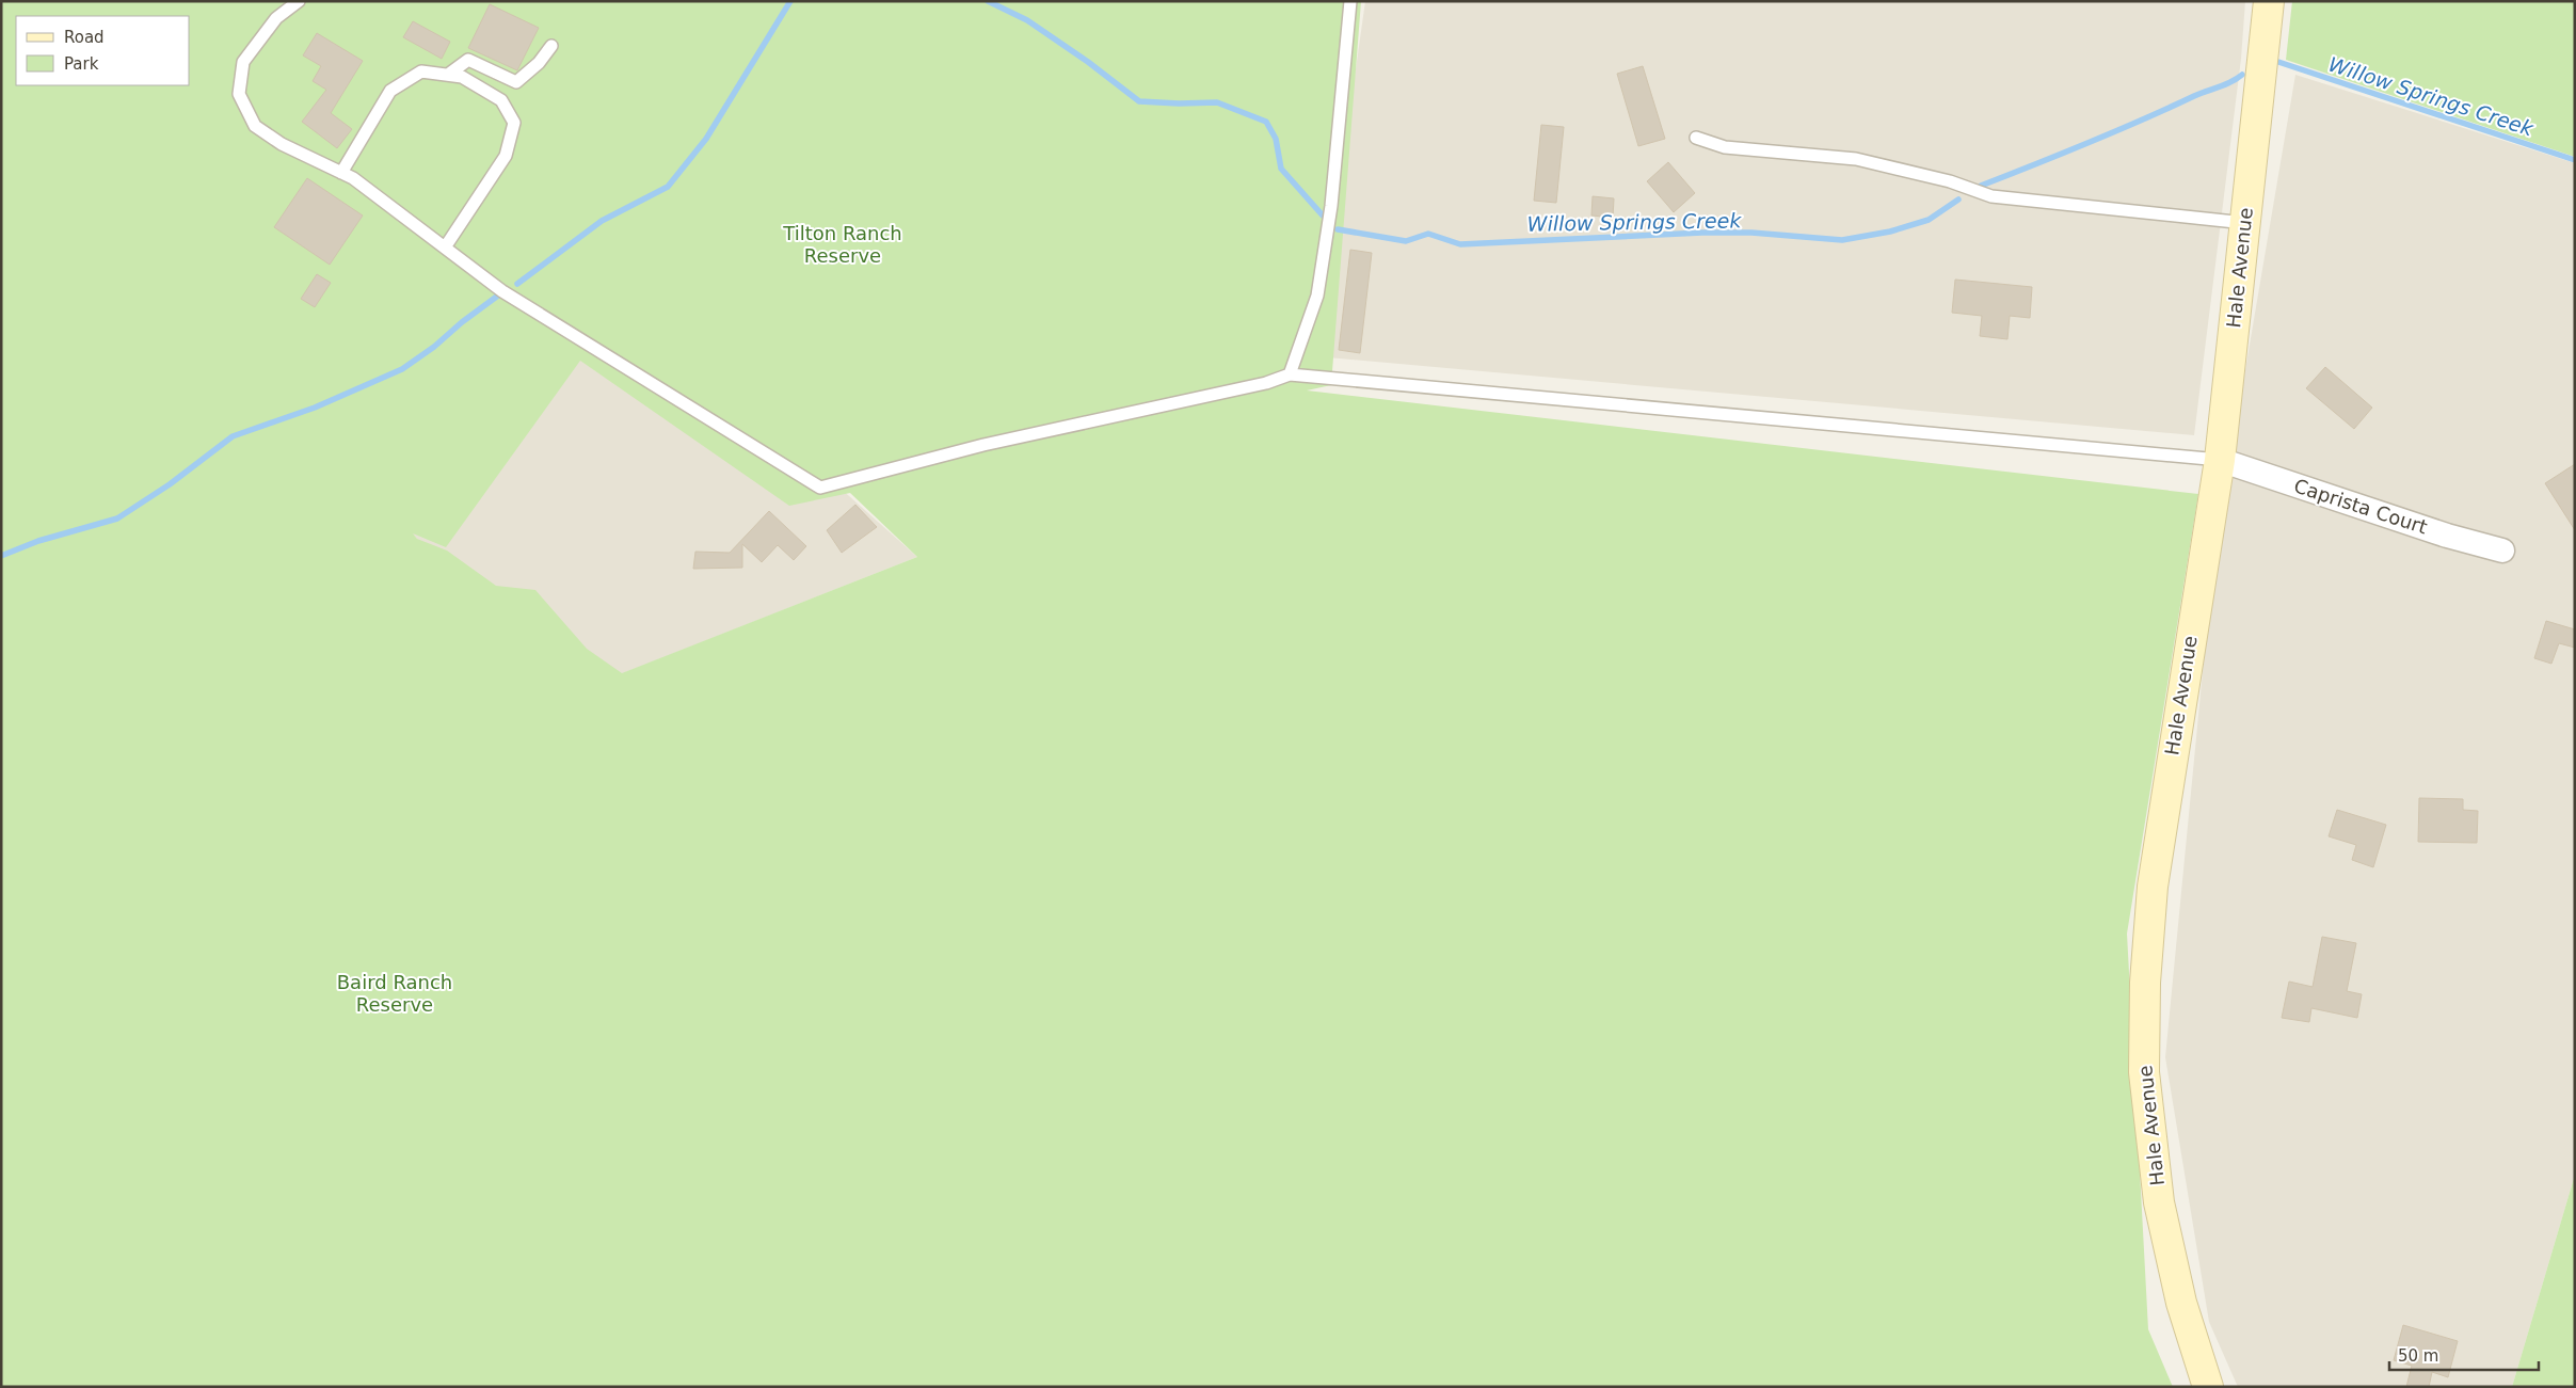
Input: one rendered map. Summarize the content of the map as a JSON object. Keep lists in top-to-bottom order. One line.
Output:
{"streets":{"main road":["Hale Avenue"],"street":["Caprista Court"]},"crossings":[["Hale Avenue","Caprista Court"]],"water":["Willow Springs Creek"],"parks":["Tilton Ranch Reserve","Baird Ranch Reserve"],"legend":["Road","Park"],"scale_bar":"50 m"}
